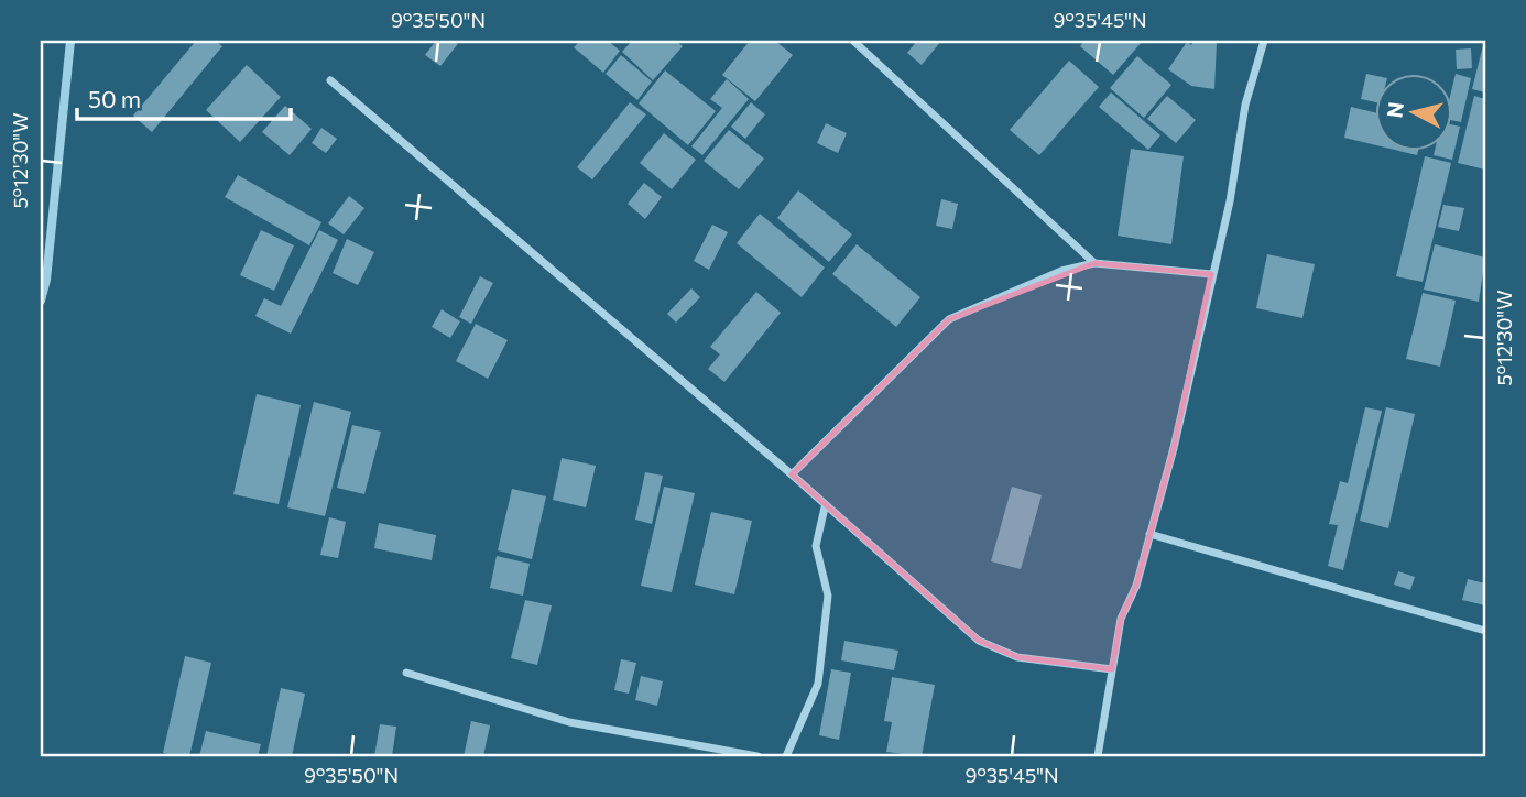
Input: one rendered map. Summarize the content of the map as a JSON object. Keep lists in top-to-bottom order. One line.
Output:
{"scale_bar":"50 m","north":"left","coordinates":["9°35'50\"N","9°35'45\"N","5°12'30\"W"]}
